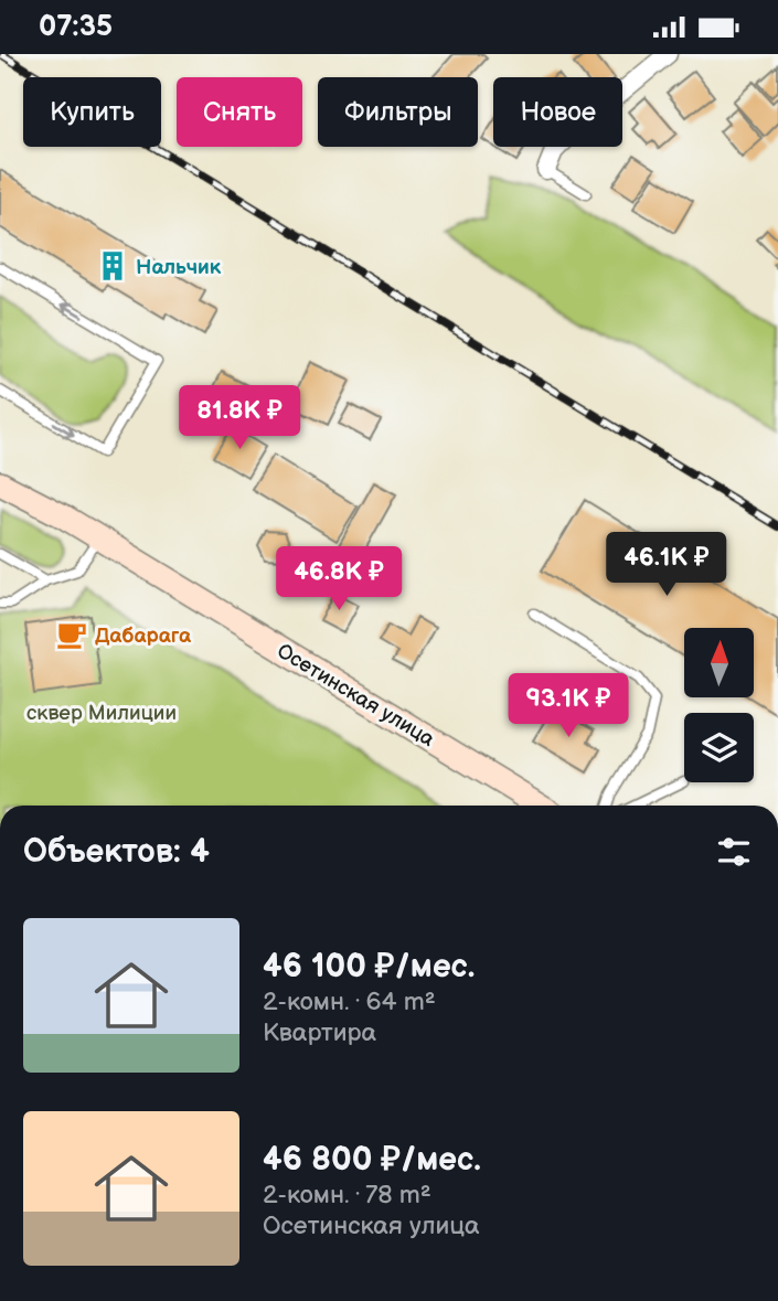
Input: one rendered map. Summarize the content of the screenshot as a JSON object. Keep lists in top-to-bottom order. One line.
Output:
{"streets":{"main road":["Осетинская улица"]},"parks":["сквер Милиции"],"places":{"building":["Нальчик"],"cafe":["Дабарага"]},"north":"top","page":{"status":"07:35","chip":["Купить","Снять","Фильтры","Новое"],"price":["81.8K ₽","46.1K ₽","46.8K ₽","93.1K ₽"],"heading":"Объектов: 4","list":[{"name":"46 100 ₽/мес.","note":"2-комн. · 64 m² · Квартира"},{"name":"46 800 ₽/мес.","note":"2-комн. · 78 m² · Осетинская улица"}]}}
